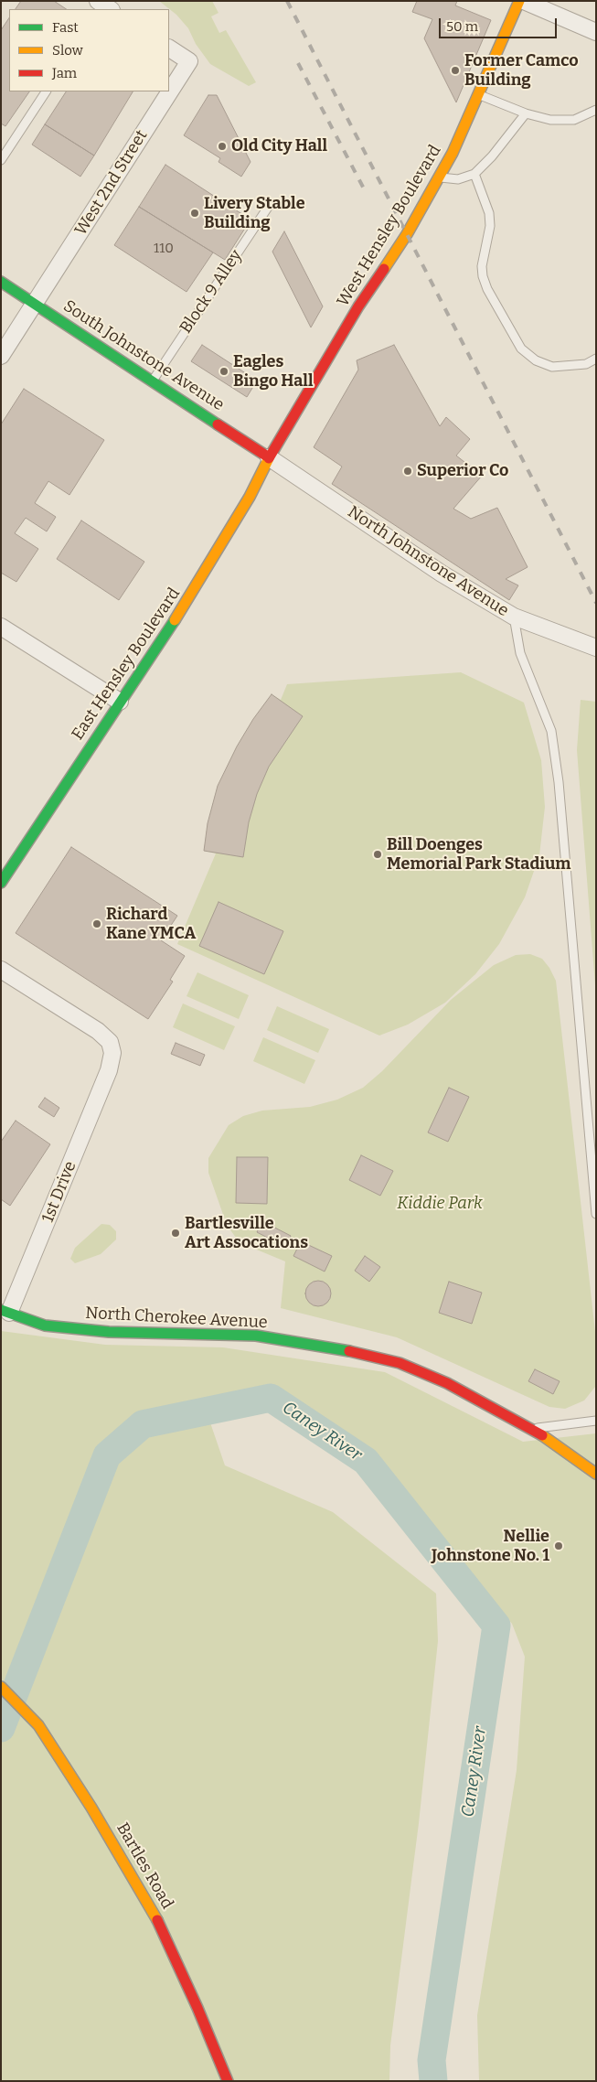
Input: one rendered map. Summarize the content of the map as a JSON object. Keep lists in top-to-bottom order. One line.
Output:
{"streets":{"main road":["West Hensley Boulevard","South Johnstone Avenue","East Hensley Boulevard","North Cherokee Avenue","Bartles Road"],"street":["West 2nd Street","North Johnstone Avenue","1st Drive"],"lane":["Block 9 Alley"]},"crossings":[["West 2nd Street","South Johnstone Avenue"],["West Hensley Boulevard","South Johnstone Avenue"],["West Hensley Boulevard","North Johnstone Avenue"],["West Hensley Boulevard","East Hensley Boulevard"],["Block 9 Alley","South Johnstone Avenue"],["South Johnstone Avenue","North Johnstone Avenue"],["South Johnstone Avenue","East Hensley Boulevard"],["North Johnstone Avenue","East Hensley Boulevard"],["1st Drive","North Cherokee Avenue"]],"water":["Caney River"],"parks":["Kiddie Park"],"places":["Former Camco Building","Old City Hall","Livery Stable Building","Eagles Bingo Hall","Superior Co","Bill Doenges Memorial Park Stadium","Richard Kane YMCA","Bartlesville Art Assocations","Nellie Johnstone No. 1"],"house_numbers":["110"],"legend":["Fast","Slow","Jam"],"scale_bar":"50 m"}
